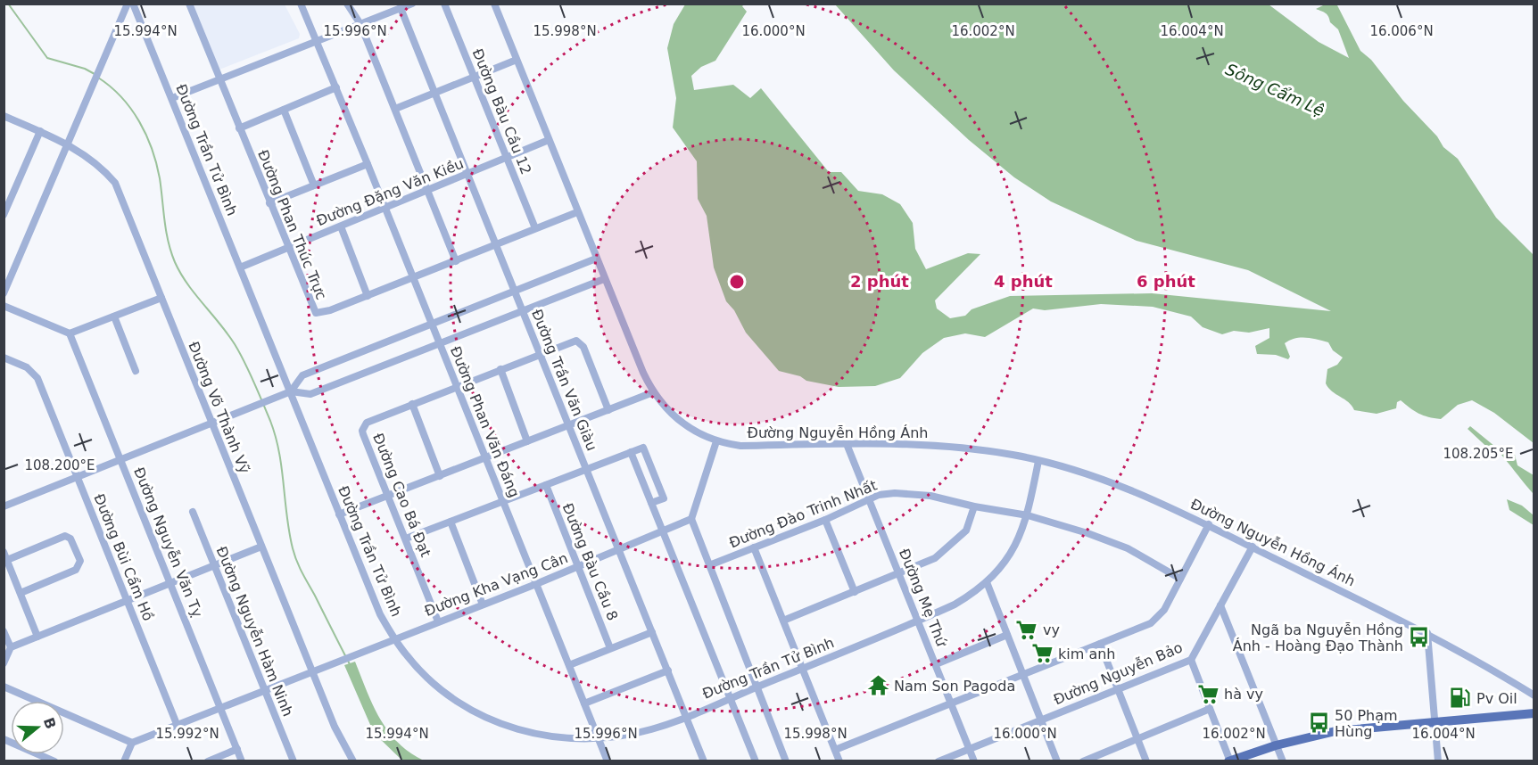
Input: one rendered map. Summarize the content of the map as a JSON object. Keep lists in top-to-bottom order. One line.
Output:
{"streets":{"street":["Đường Bàu Cầu 12","Đường Trần Tử Bình","Đường Đặng Văn Kiều","Đường Phan Thúc Trực","Đường Trần Văn Giàu","Đường Võ Thành Vỹ","Đường Phan Văn Đáng","Đường Nguyễn Hồng Ánh","Đường Cao Bá Đạt","Đường Đào Trinh Nhất","Đường Nguyễn Văn Tỵ","Đường Bùi Cẩm Hồ","Đường Bàu Cầu 8","Đường Kha Vạng Cân","Đường Mẹ Thứ","Đường Nguyễn Hàm Ninh","Đường Nguyễn Bảo"]},"crossings":[["Đường Bàu Cầu 12","Đường Đặng Văn Kiều"],["Đường Bàu Cầu 12","Đường Phan Thúc Trực"],["Đường Trần Tử Bình","Đường Đặng Văn Kiều"],["Đường Trần Tử Bình","Đường Trần Văn Giàu"],["Đường Trần Tử Bình","Đường Phan Văn Đáng"],["Đường Trần Tử Bình","Đường Nguyễn Hồng Ánh"],["Đường Trần Tử Bình","Đường Đào Trinh Nhất"],["Đường Trần Tử Bình","Đường Kha Vạng Cân"],["Đường Trần Tử Bình","Đường Mẹ Thứ"],["Đường Đặng Văn Kiều","Đường Phan Thúc Trực"],["Đường Đặng Văn Kiều","Đường Trần Văn Giàu"],["Đường Đặng Văn Kiều","Đường Phan Văn Đáng"],["Đường Đặng Văn Kiều","Đường Nguyễn Hồng Ánh"],["Đường Phan Thúc Trực","Đường Trần Văn Giàu"],["Đường Phan Thúc Trực","Đường Phan Văn Đáng"],["Đường Phan Thúc Trực","Đường Nguyễn Hồng Ánh"],["Đường Trần Văn Giàu","Đường Cao Bá Đạt"],["Đường Trần Văn Giàu","Đường Kha Vạng Cân"],["Đường Võ Thành Vỹ","Đường Kha Vạng Cân"],["Đường Phan Văn Đáng","Đường Cao Bá Đạt"],["Đường Phan Văn Đáng","Đường Kha Vạng Cân"],["Đường Nguyễn Hồng Ánh","Đường Mẹ Thứ"],["Đường Nguyễn Hồng Ánh","Đường Nguyễn Bảo"],["Đường Cao Bá Đạt","Đường Kha Vạng Cân"],["Đường Đào Trinh Nhất","Đường Mẹ Thứ"],["Đường Nguyễn Văn Tỵ","Đường Kha Vạng Cân"],["Đường Bùi Cẩm Hồ","Đường Kha Vạng Cân"],["Đường Bàu Cầu 8","Đường Kha Vạng Cân"],["Đường Kha Vạng Cân","Đường Nguyễn Hàm Ninh"],["Đường Mẹ Thứ","Đường Nguyễn Bảo"]],"water":["Sông Cẩm Lệ"],"places":{"supermarket":["vy","kim anh","hà vy"],"bus stop":["Ngã ba Nguyễn Hồng Ánh - Hoàng Đạo Thành","50 Phạm Hùng"],"temple":["Nam Son Pagoda"],"fuel station":["Pv Oil"]},"north":"right","coordinates":["15.994°N","15.996°N","16.002°N","15.998°N","16.000°N","16.004°N","16.006°N","108.205°E","108.200°E","15.992°N"],"rings":["2 phút","4 phút","6 phút"]}
